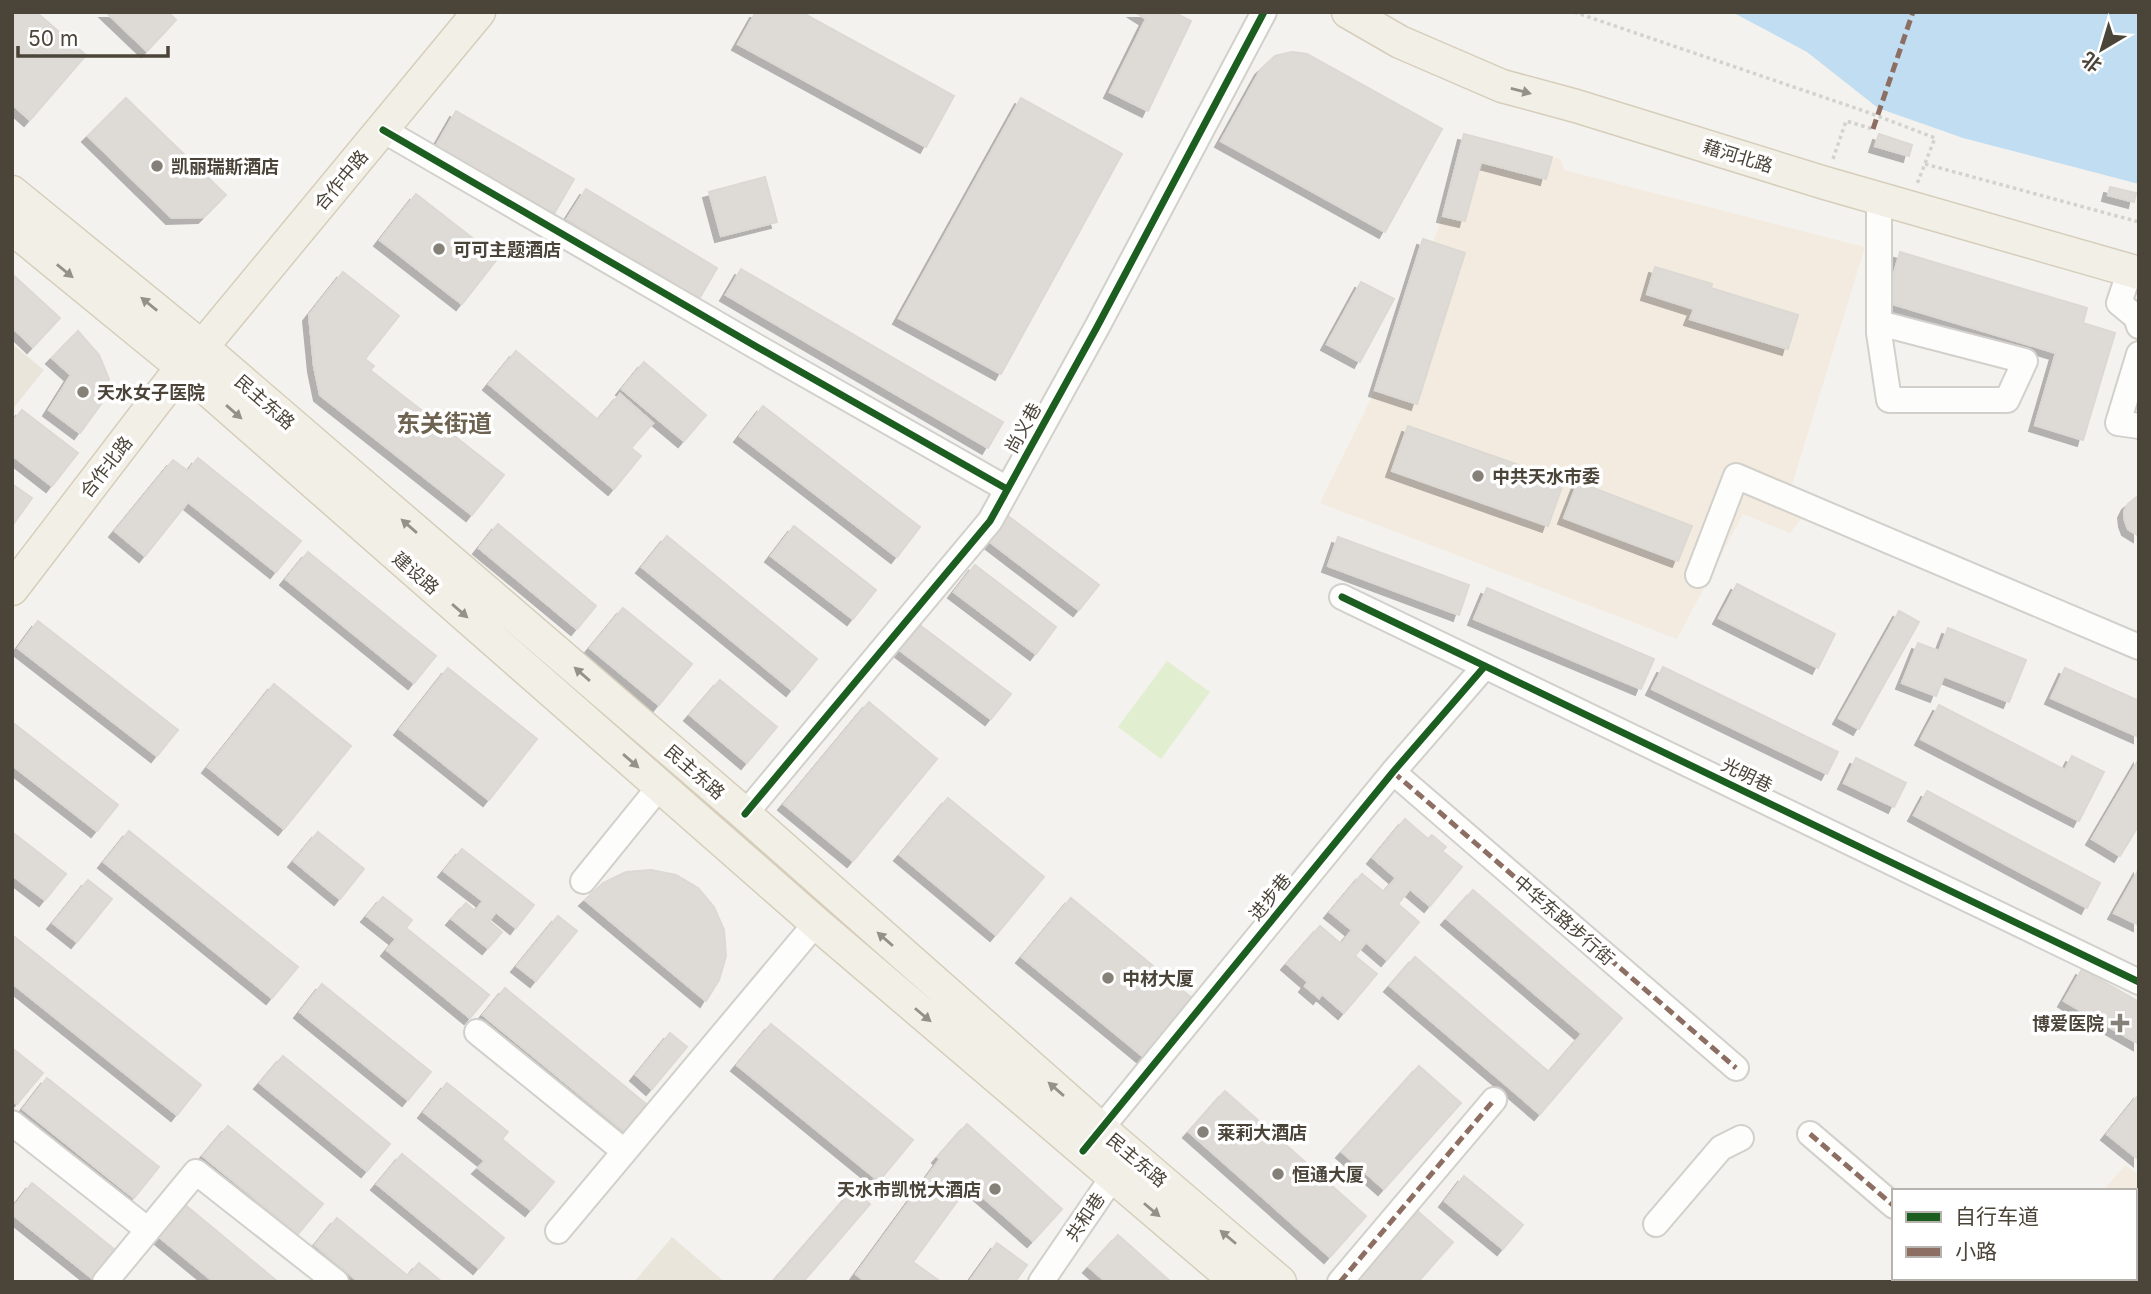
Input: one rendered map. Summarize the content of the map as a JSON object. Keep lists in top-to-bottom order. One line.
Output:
{"streets":{"main road":["藉河北路","合作中路","民主东路","合作北路","建设路"],"street":["尚义巷","光明巷","进步巷","中华东路步行街","共和巷"]},"crossings":[["合作中路","民主东路"],["合作中路","合作北路"],["合作中路","建设路"],["民主东路","尚义巷"],["民主东路","合作北路"],["民主东路","建设路"],["民主东路","进步巷"],["民主东路","共和巷"],["合作北路","建设路"],["光明巷","进步巷"],["进步巷","中华东路步行街"]],"districts":["东关街道"],"places":{"other":["凯丽瑞斯酒店","可可主题酒店","天水女子医院","中共天水市委","中材大厦","莱莉大酒店","恒通大厦","天水市凯悦大酒店"],"health":["博爱医院"]},"legend":["自行车道","小路"],"scale_bar":"50 m","north":"bottom left"}
